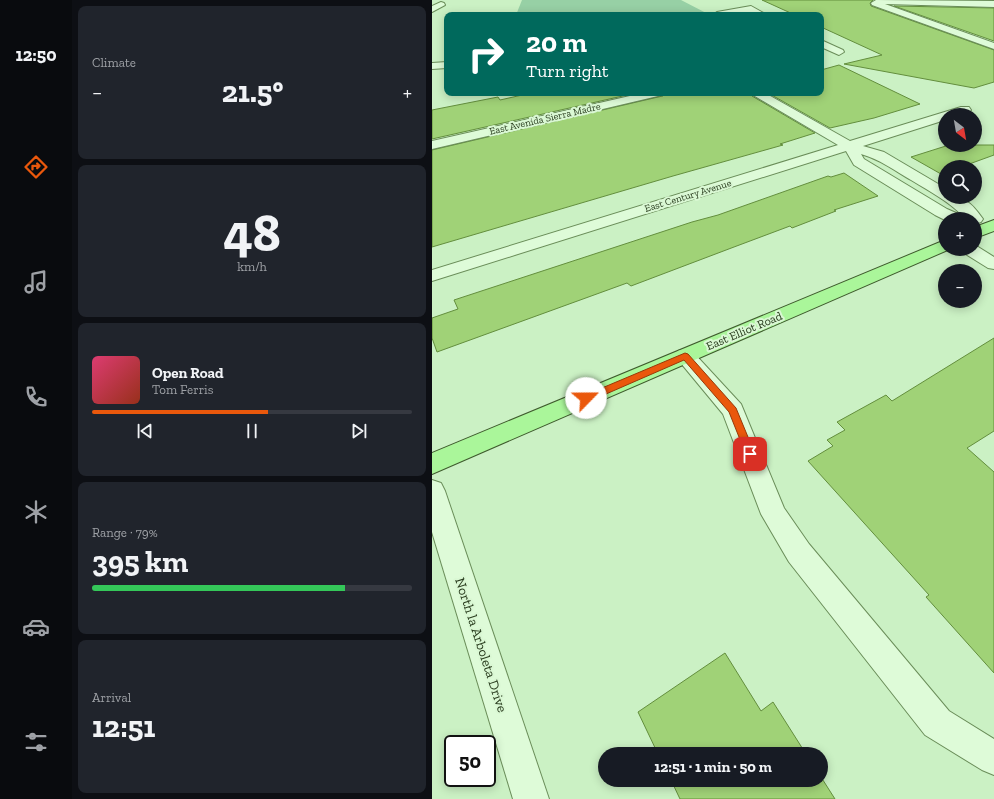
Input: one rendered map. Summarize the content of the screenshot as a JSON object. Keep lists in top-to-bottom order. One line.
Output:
{"streets":{"main road":["East Elliot Road"],"street":["East Avenida Sierra Madre","East Century Avenue","North la Arboleta Drive"]},"north":"bottom right","page":{"tabs":"12:50","tile":["Climate",["48","km/h"],["Range · 79%","395 km"],["Arrival","12:51"]],"turn":["20 m","Turn right"],"heat":["−","21.5°","+"],"map_buttons":["+","−"],"song":["Open Road","Tom Ferris"],"limit":"50","trip":"12:51 · 1 min · 50 m"}}
